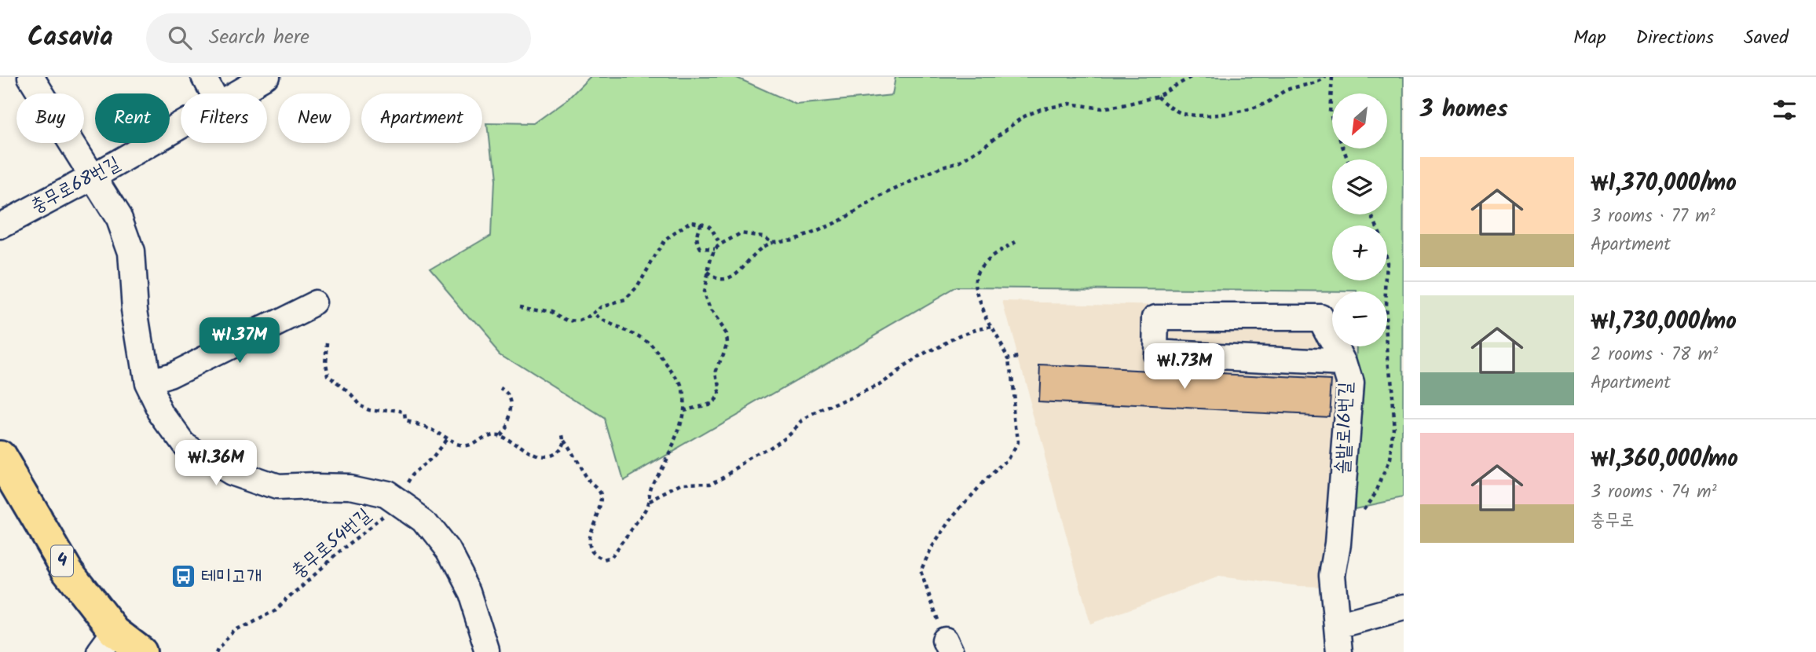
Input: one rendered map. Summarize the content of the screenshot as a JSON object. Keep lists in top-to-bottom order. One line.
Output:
{"streets":{"main road":["4"],"street":["충무로68번길","솔밭로16번길"],"path":["충무로54번길"]},"places":{"bus stop":["테미고개"]},"north":"bottom left","page":{"header":"Casavia","search":"Search here","nav":["Map","Directions","Saved"],"heading":"3 homes","map_buttons":["+","−"],"chip":["Buy","Rent","Filters","New","Apartment"],"list":[{"name":"₩1,370,000/mo","note":"3 rooms · 77 m² · Apartment"},{"name":"₩1,730,000/mo","note":"2 rooms · 78 m² · Apartment"},{"name":"₩1,360,000/mo","note":"3 rooms · 74 m² · 충무로"}],"price":["₩1.37M","₩1.73M","₩1.36M"]}}
